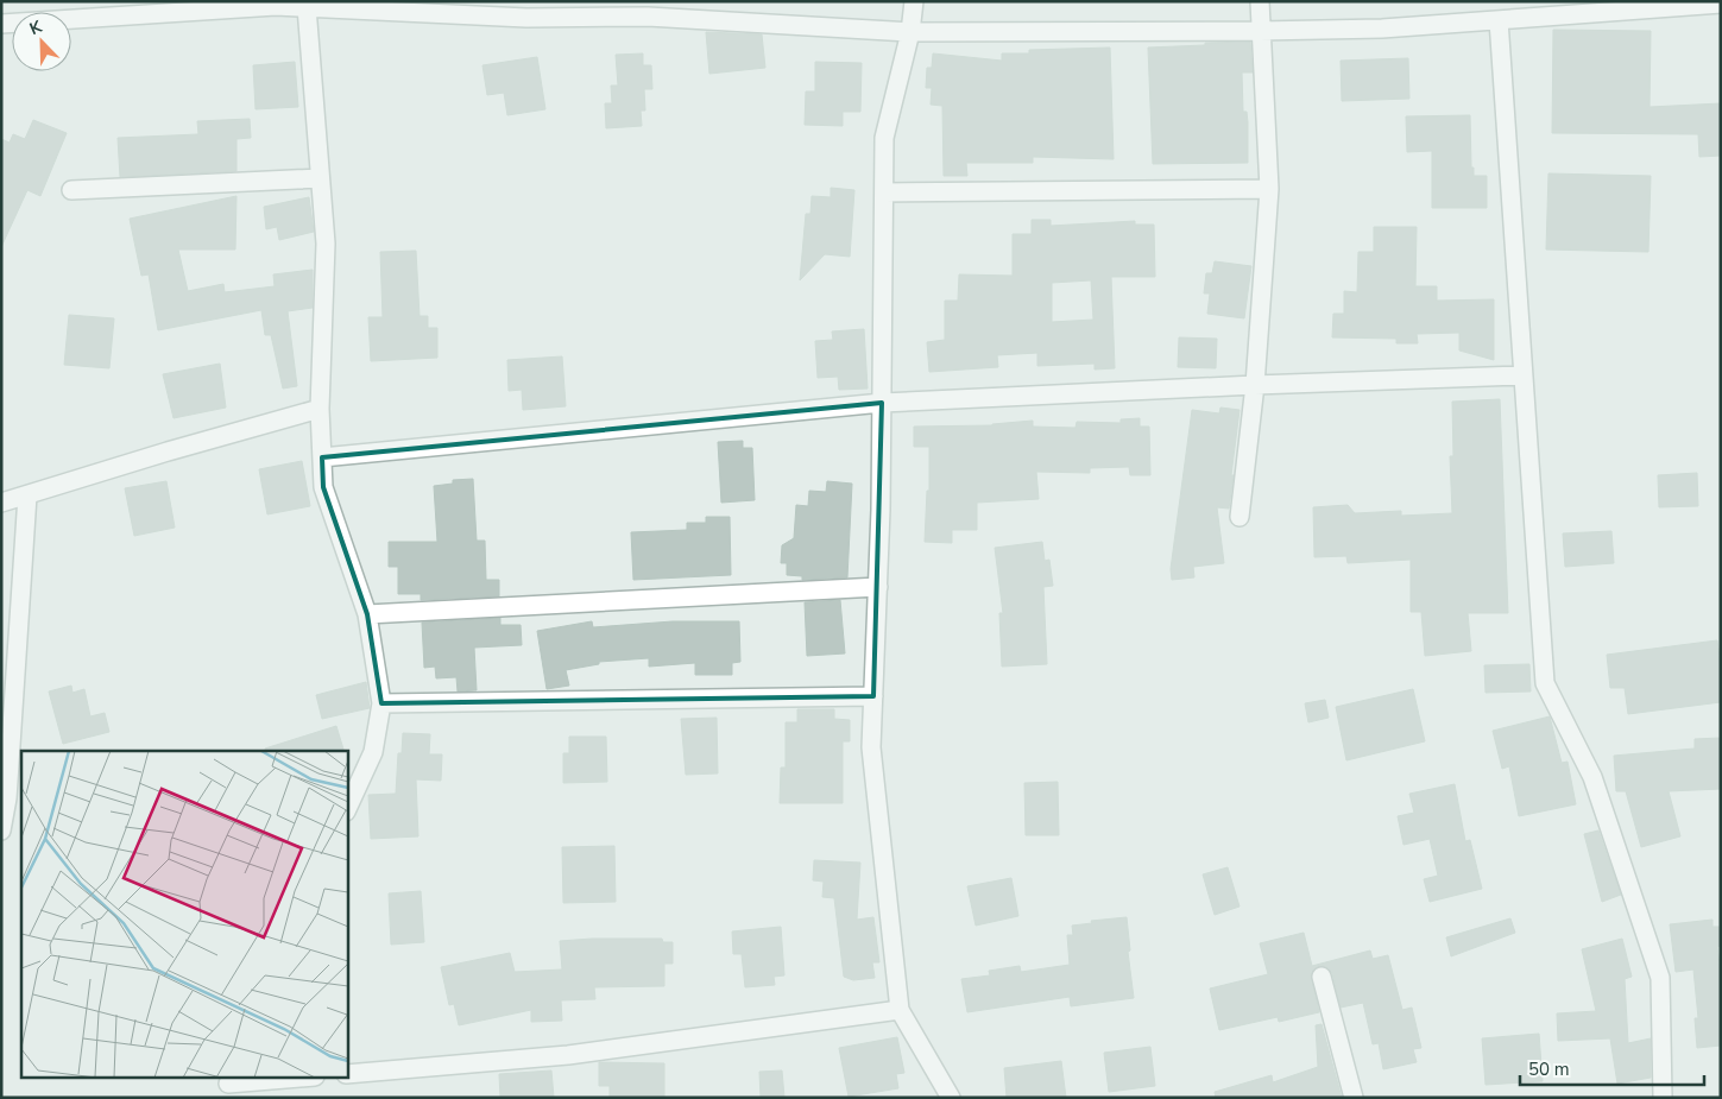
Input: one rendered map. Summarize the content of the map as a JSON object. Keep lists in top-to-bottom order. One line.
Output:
{"scale_bar":"50 m","north":"top left"}
